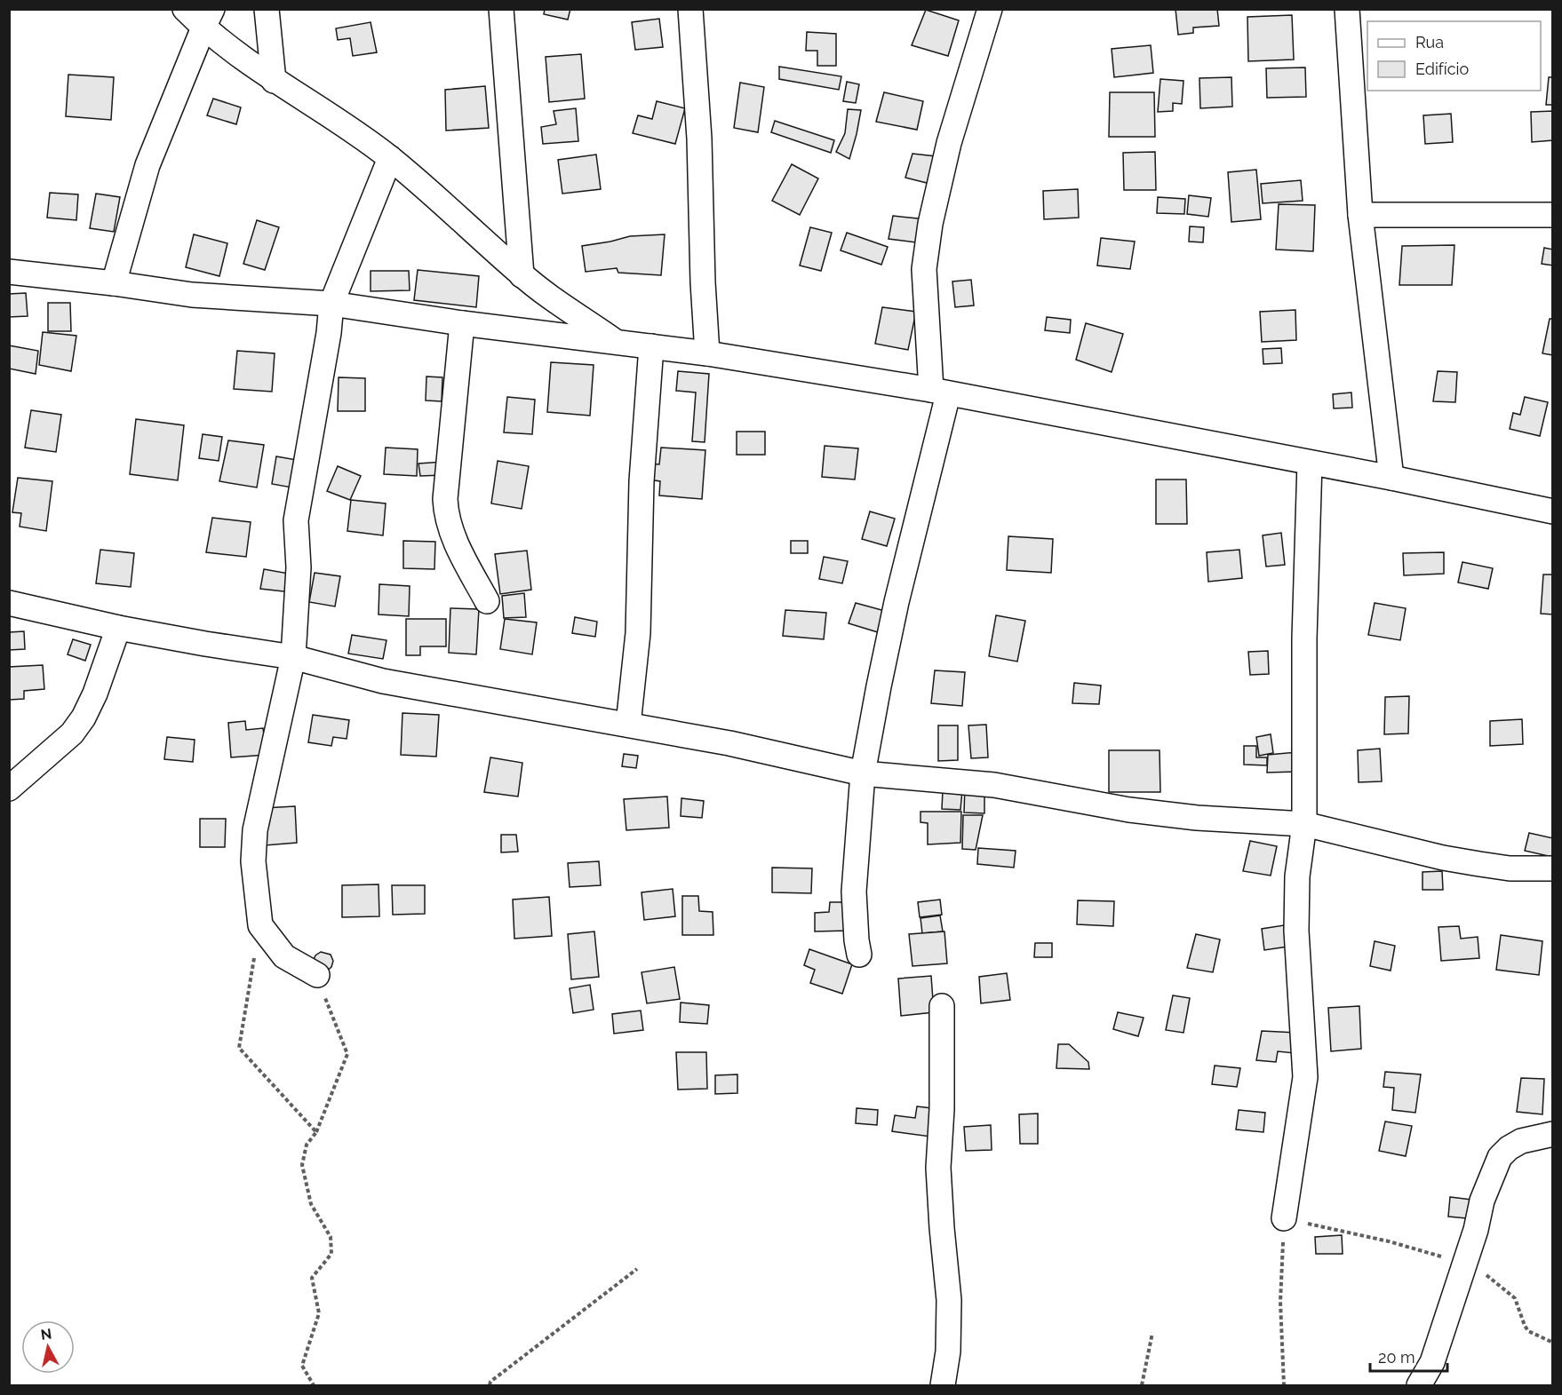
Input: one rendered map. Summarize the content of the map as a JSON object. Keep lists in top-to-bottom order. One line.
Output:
{"legend":["Rua","Edifício"],"scale_bar":"20 m","north":"top"}
